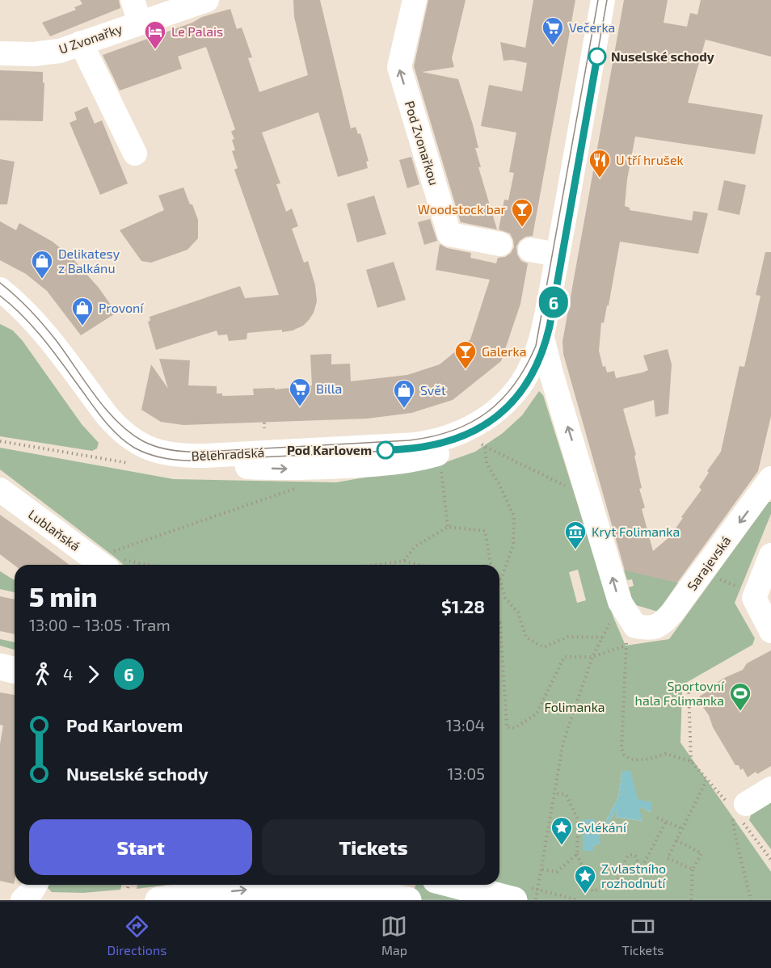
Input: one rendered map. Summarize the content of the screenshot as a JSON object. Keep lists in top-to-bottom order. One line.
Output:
{"streets":{"street":["U Zvonařky","Pod Zvonařkou","Bělehradská","Lublaňská","Sarajevská"]},"one_way":["Pod Zvonařkou","Sarajevská"],"parks":["Folimanka"],"places":{"supermarket":["Večerka","Billa"],"hotel":["Le Palais"],"other":["Nuselské schody","Pod Karlovem"],"restaurant":["U tří hrušek"],"bar":["Woodstock bar","Galerka"],"shop":["Delikatesy z Balkánu","Provoní","Svět"],"museum":["Kryt Folimanka"],"sports":["Sportovní hala Folimanka"],"place":["Svlékání","Z vlastního rozhodnutí"]},"lines":["tram line 6"],"page":{"on_map":"6","heading":["5 min","13:00 – 13:05 · Tram","$1.28"],"legs":["4","6"],"list":[{"name":"Pod Karlovem","value":"13:04"},{"name":"Nuselské schody","value":"13:05"}],"buttons":["Start","Tickets"],"tabs":["Directions","Map","Tickets"]}}
